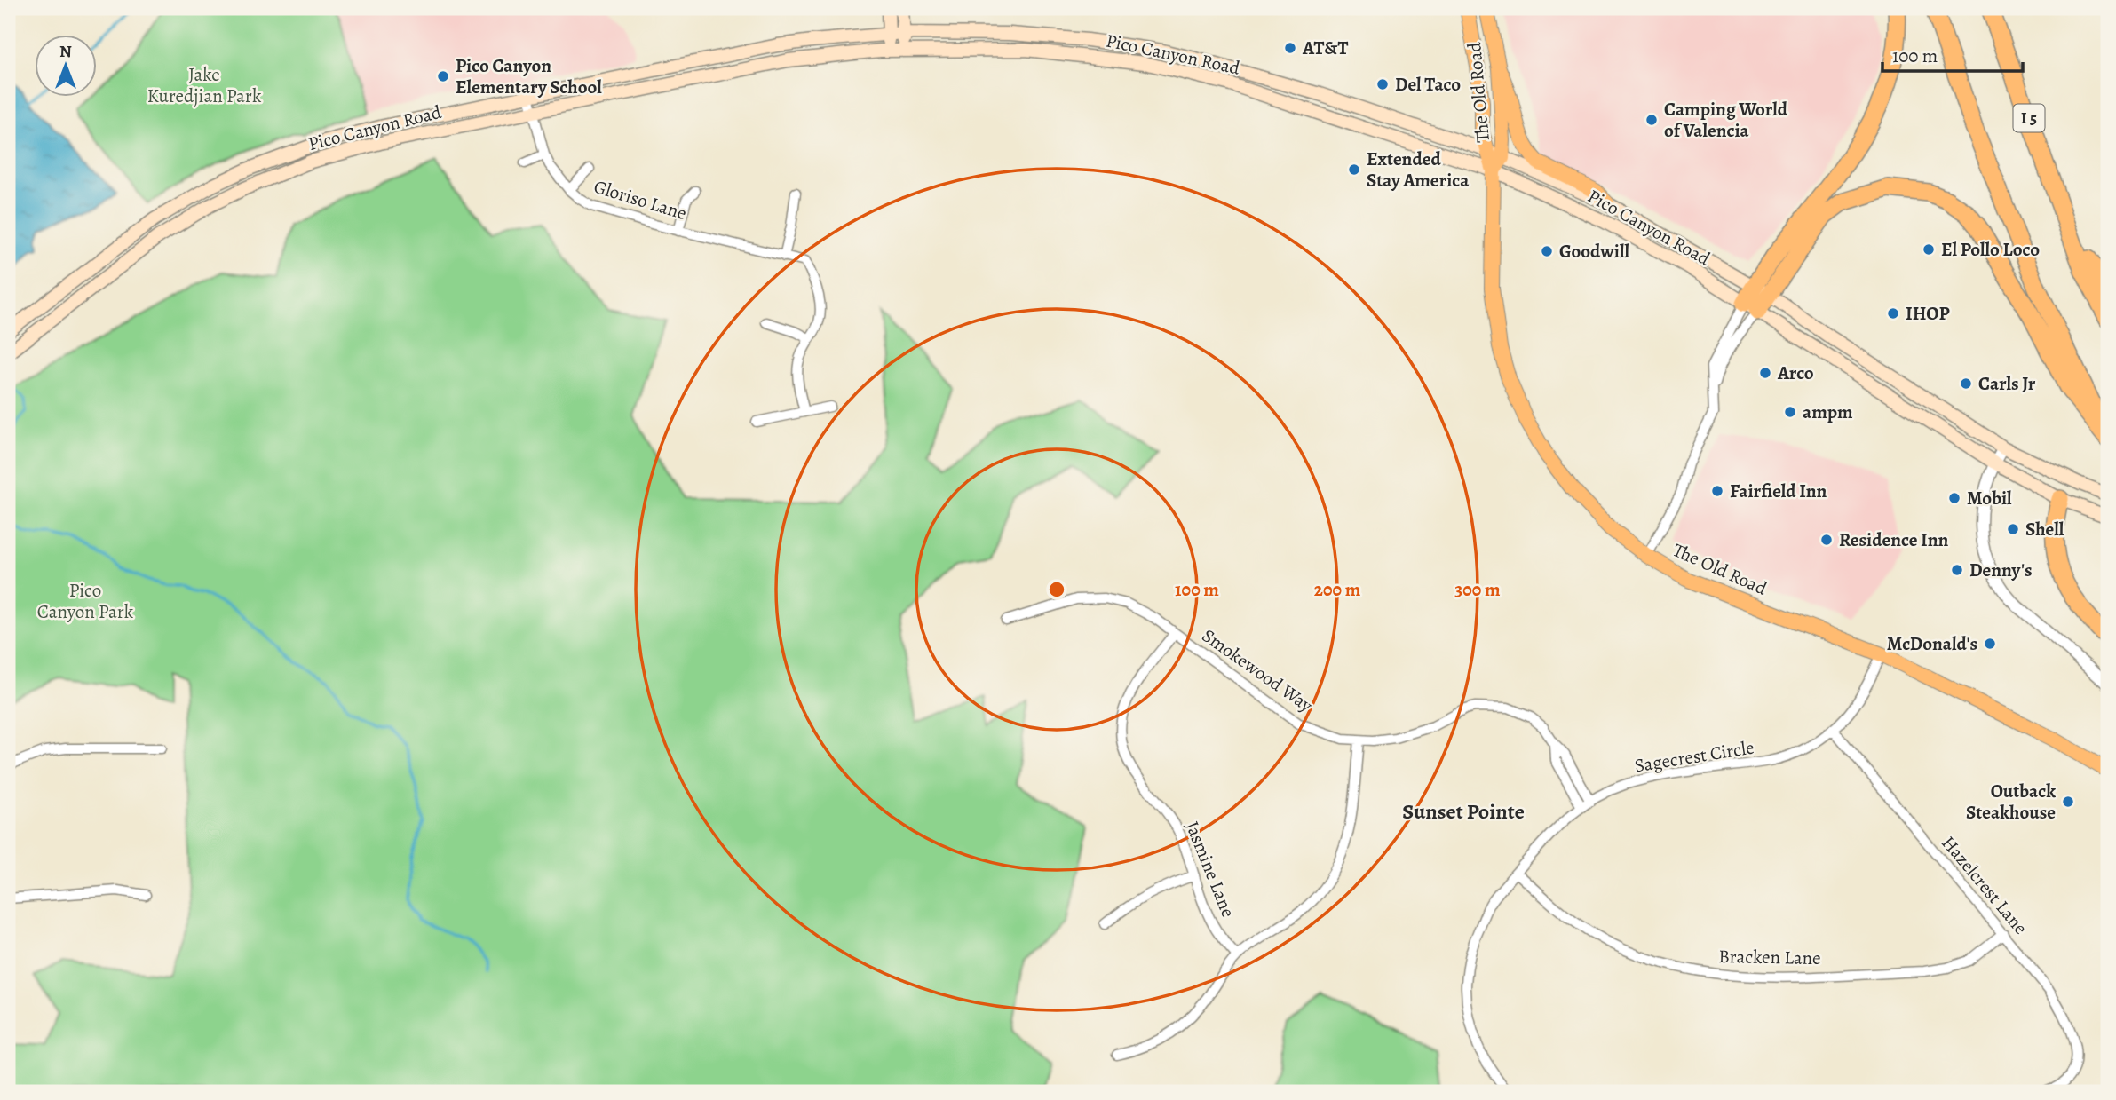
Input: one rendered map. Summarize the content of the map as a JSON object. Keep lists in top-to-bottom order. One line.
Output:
{"streets":{"highway":["I 5"],"main road":["Pico Canyon Road","The Old Road"],"street":["Gloriso Lane","Smokewood Way","Sagecrest Circle","Jasmine Lane","Hazelcrest Lane","Bracken Lane"]},"crossings":[["Pico Canyon Road","The Old Road"],["Pico Canyon Road","Gloriso Lane"],["The Old Road","Sagecrest Circle"],["Smokewood Way","Sagecrest Circle"],["Smokewood Way","Jasmine Lane"],["Sagecrest Circle","Hazelcrest Lane"],["Sagecrest Circle","Bracken Lane"],["Hazelcrest Lane","Bracken Lane"]],"districts":["Sunset Pointe"],"parks":["Jake Kuredjian Park","Pico Canyon Park"],"places":["AT&T","Pico Canyon Elementary School","Del Taco","Camping World of Valencia","Extended Stay America","El Pollo Loco","Goodwill","IHOP","Arco","Carls Jr","ampm","Fairfield Inn","Mobil","Shell","Residence Inn","Denny's","McDonald's","Outback Steakhouse"],"scale_bar":"100 m","north":"top","rings":["100 m","200 m","300 m"]}
